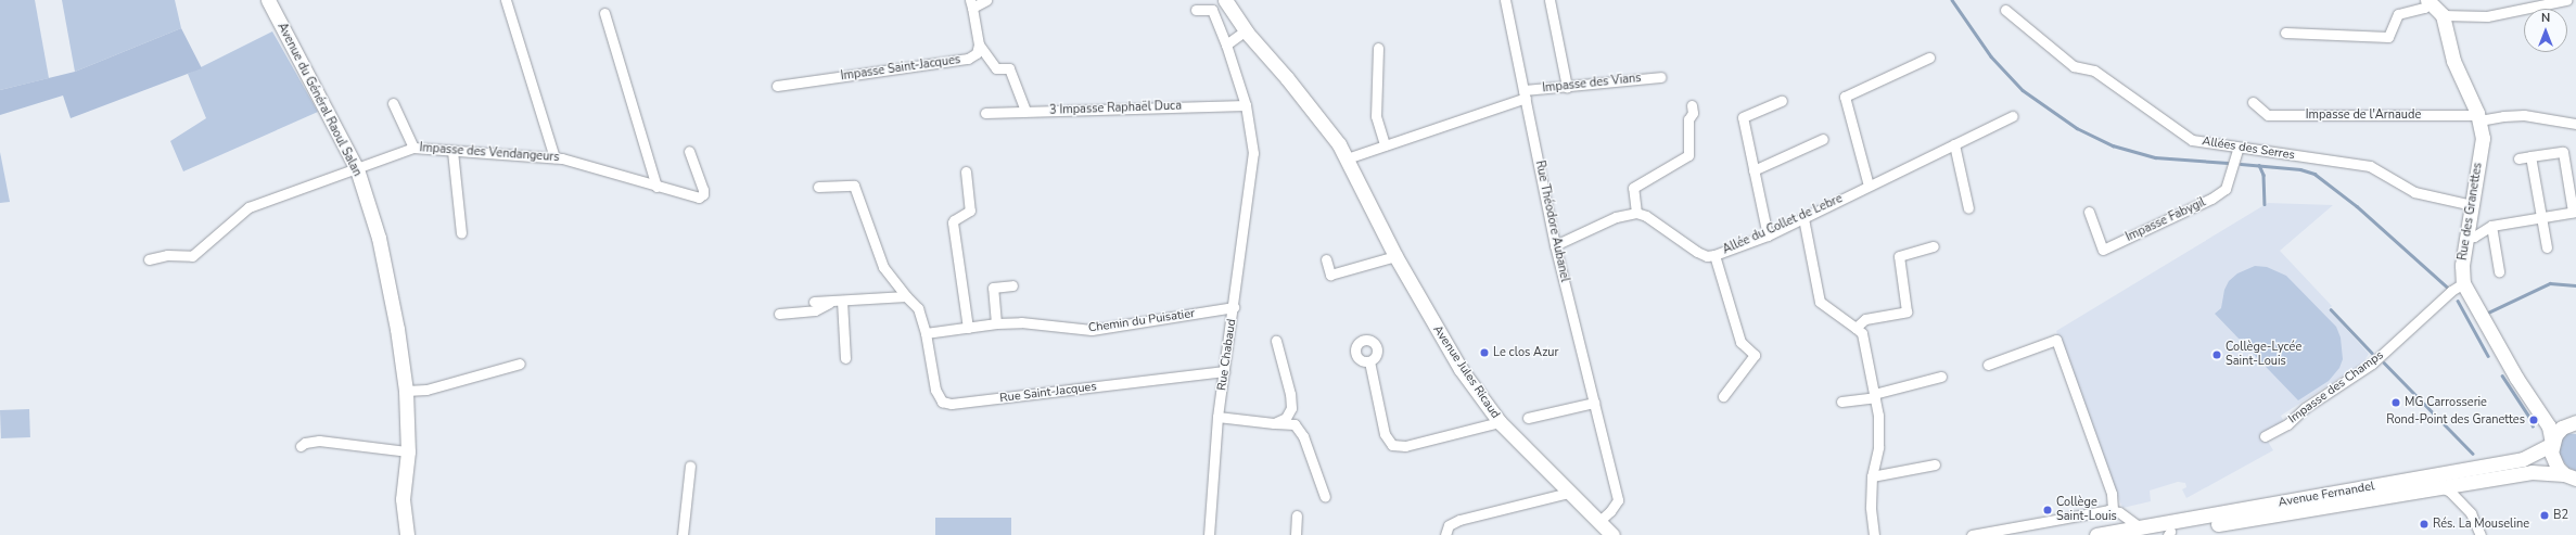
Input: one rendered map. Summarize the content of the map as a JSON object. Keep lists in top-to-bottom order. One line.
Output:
{"streets":{"main road":["Avenue du Général Raoul Salan","Rue des Granettes","Avenue Jules Ricaud","Avenue Fernandel"],"street":["Impasse Saint-Jacques","Impasse des Vians","3 Impasse Raphaël Duca","Impasse de l'Arnaude","Allées des Serres","Impasse des Vendangeurs","Impasse Fabygil","Rue Théodore Aubanel","Allée du Collet de Lebre","Chemin du Puisatier","Rue Chabaud","Impasse des Champs","Rue Saint-Jacques"]},"crossings":[["Impasse des Vians","Rue Théodore Aubanel"],["Avenue du Général Raoul Salan","Impasse des Vendangeurs"],["3 Impasse Raphaël Duca","Rue Chabaud"],["Impasse de l'Arnaude","Rue des Granettes"],["Allées des Serres","Rue des Granettes"],["Allées des Serres","Impasse Fabygil"],["Rue des Granettes","Impasse des Champs"],["Rue des Granettes","Avenue Fernandel"],["Rue Théodore Aubanel","Avenue Jules Ricaud"],["Chemin du Puisatier","Rue Chabaud"],["Chemin du Puisatier","Rue Saint-Jacques"],["Rue Chabaud","Rue Saint-Jacques"]],"places":["Le clos Azur","Collège-Lycée Saint-Louis","MG Carrosserie","Rond-Point des Granettes","Collège Saint-Louis","B2","Rés. La Mouseline"],"north":"top"}
